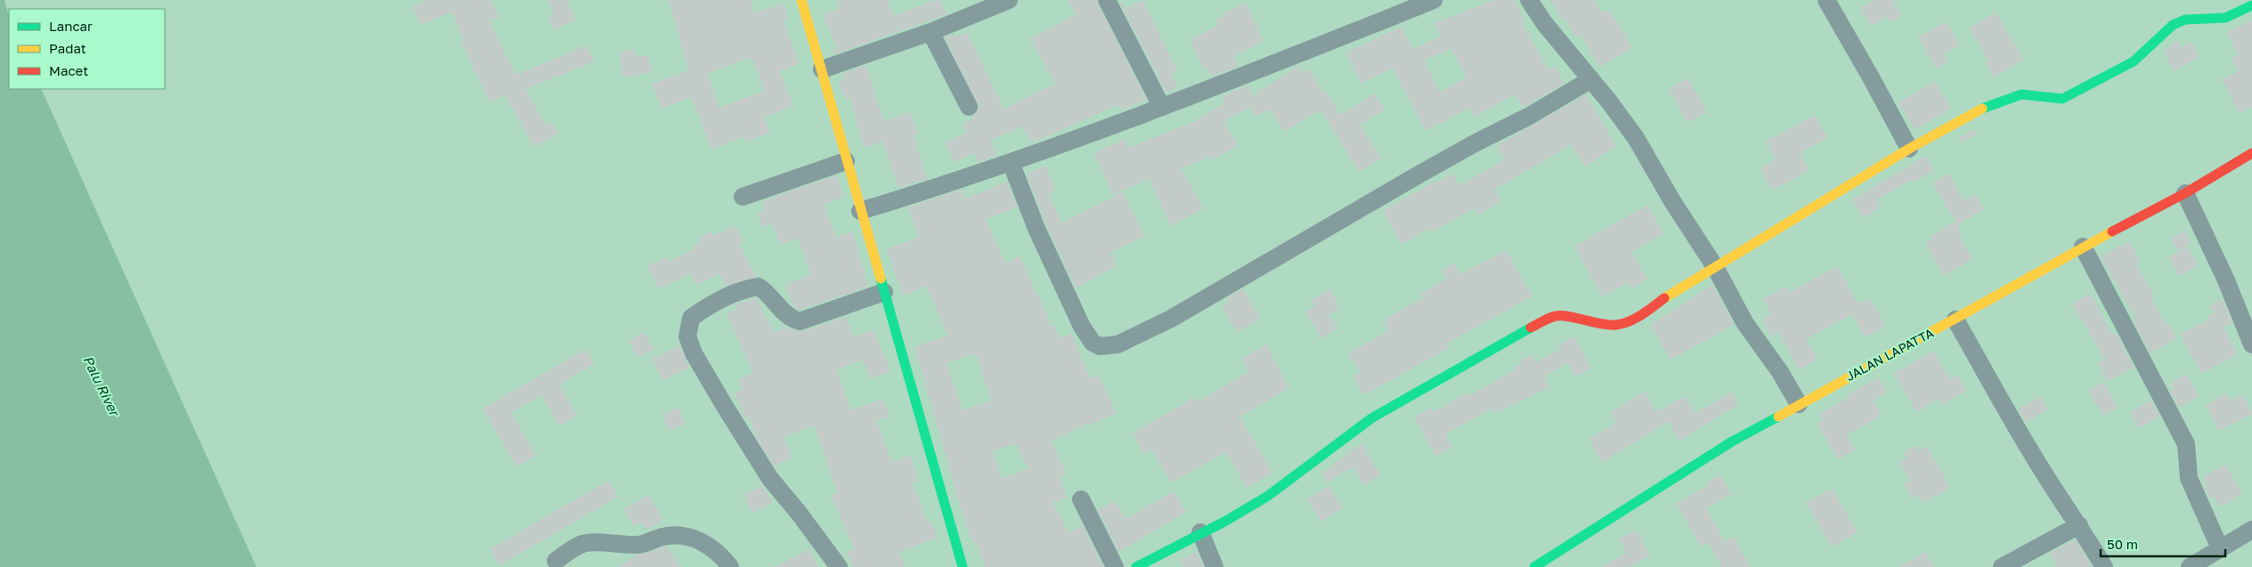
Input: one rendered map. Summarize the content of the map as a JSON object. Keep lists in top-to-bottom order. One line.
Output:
{"streets":{"street":["JALAN LAPATTA"]},"water":["Palu River"],"legend":["Lancar","Padat","Macet"],"scale_bar":"50 m"}
